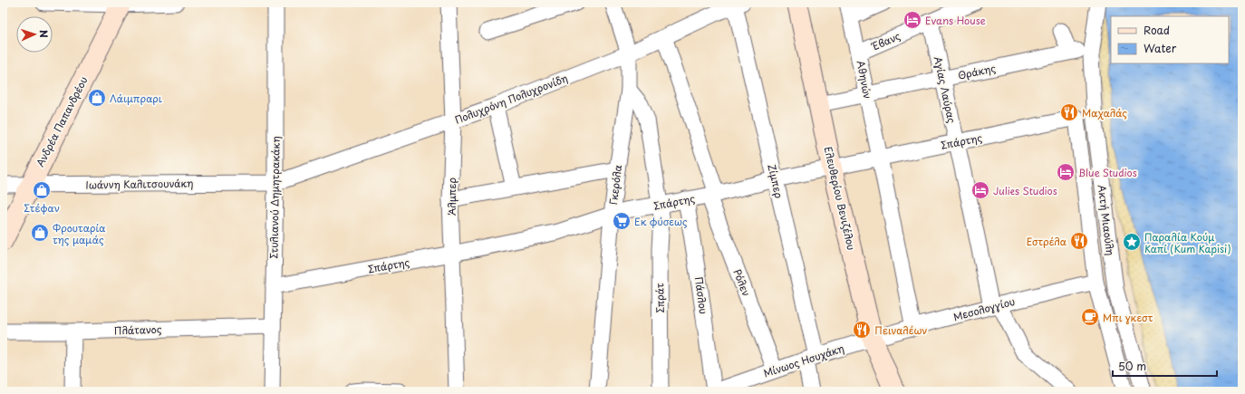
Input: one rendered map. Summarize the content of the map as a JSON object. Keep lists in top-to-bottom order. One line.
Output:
{"streets":{"main road":["Ανδρέα Παπανδρέου","Ελευθερίου Βενιζέλου"],"street":["Έβανς","Θράκης","Αθηνών","Αγίας Λαύρας","Πολυχρόνη Πολυχρονίδη","Σπάρτης","Ζίμπερ","Ιωάννη Καλιτσουνάκη","Γκερόλα","Άλμπερ","Στυλιανού Δημητρακάκη","Ακτή Μιαούλη","Ρόλεν","Πάσλου","Σπράτ","Μεσολογγίου","Πλάτανος","Μίνωος Ησυχάκη"]},"crossings":[["Έβανς","Αθηνών"],["Έβανς","Αγίας Λαύρας"],["Θράκης","Αθηνών"],["Θράκης","Αγίας Λαύρας"],["Θράκης","Ελευθερίου Βενιζέλου"],["Αθηνών","Σπάρτης"],["Αθηνών","Μεσολογγίου"],["Αγίας Λαύρας","Σπάρτης"],["Αγίας Λαύρας","Μεσολογγίου"],["Πολυχρόνη Πολυχρονίδη","Ζίμπερ"],["Πολυχρόνη Πολυχρονίδη","Ιωάννη Καλιτσουνάκη"],["Πολυχρόνη Πολυχρονίδη","Γκερόλα"],["Πολυχρόνη Πολυχρονίδη","Άλμπερ"],["Πολυχρόνη Πολυχρονίδη","Στυλιανού Δημητρακάκη"],["Πολυχρόνη Πολυχρονίδη","Ρόλεν"],["Ανδρέα Παπανδρέου","Ιωάννη Καλιτσουνάκη"],["Σπάρτης","Ζίμπερ"],["Σπάρτης","Γκερόλα"],["Σπάρτης","Άλμπερ"],["Σπάρτης","Στυλιανού Δημητρακάκη"],["Σπάρτης","Ελευθερίου Βενιζέλου"],["Σπάρτης","Ακτή Μιαούλη"],["Σπάρτης","Ρόλεν"],["Σπάρτης","Πάσλου"],["Σπάρτης","Σπράτ"],["Ζίμπερ","Μίνωος Ησυχάκη"],["Ιωάννη Καλιτσουνάκη","Στυλιανού Δημητρακάκη"],["Γκερόλα","Σπράτ"],["Στυλιανού Δημητρακάκη","Πλάτανος"],["Ελευθερίου Βενιζέλου","Μεσολογγίου"],["Ελευθερίου Βενιζέλου","Μίνωος Ησυχάκη"],["Ακτή Μιαούλη","Μεσολογγίου"],["Ρόλεν","Μίνωος Ησυχάκη"],["Πάσλου","Μίνωος Ησυχάκη"],["Μεσολογγίου","Μίνωος Ησυχάκη"]],"places":{"hotel":["Evans House","Blue Studios","Julies Studios"],"shop":["Λάιμπραρι","Στέφαν","Φρουταρία της μαμάς"],"restaurant":["Μαχαλάς","Εστρέλα","Πειναλέων"],"supermarket":["Εκ φύσεως"],"place":["Παραλία Κούμ Καπί (Kum Kapisi)"],"cafe":["Μπι γκεστ"]},"legend":["Road","Water"],"scale_bar":"50 m","north":"right"}
